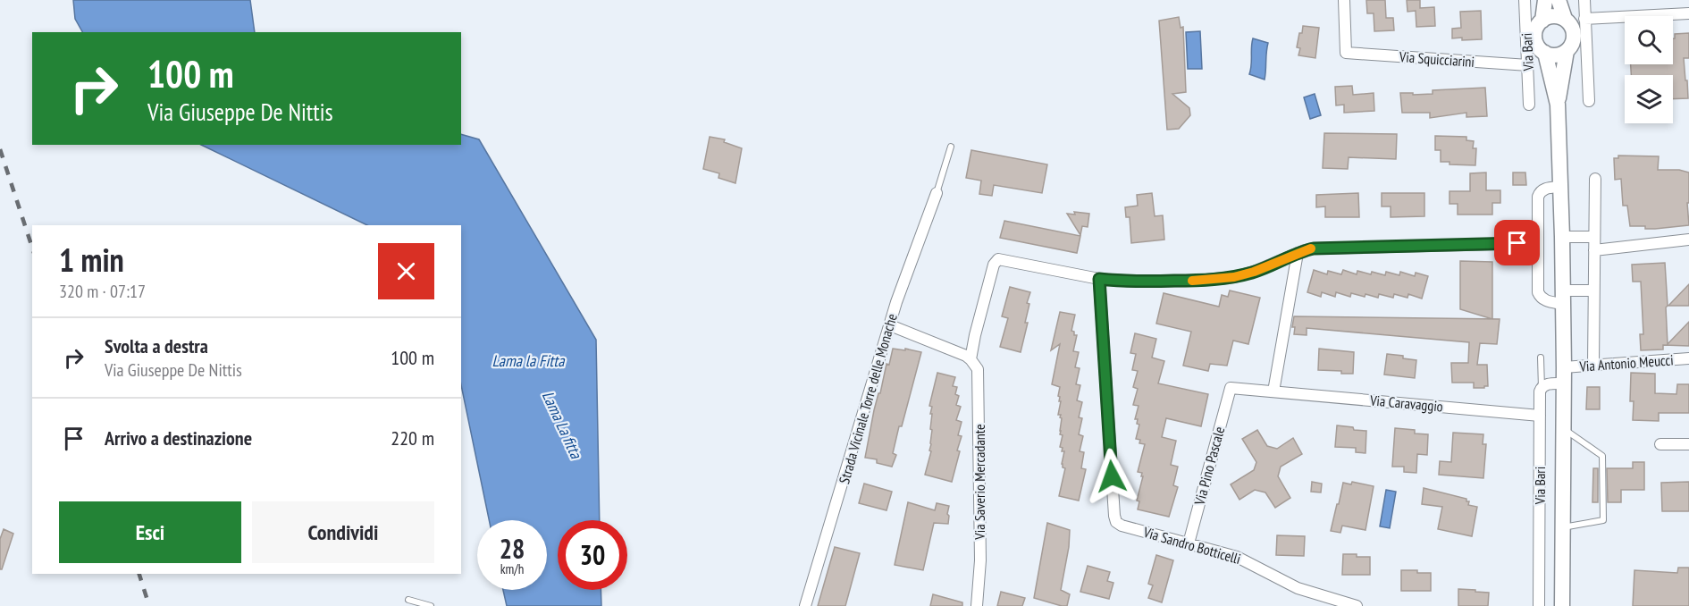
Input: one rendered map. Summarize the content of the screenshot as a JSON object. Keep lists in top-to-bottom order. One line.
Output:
{"streets":{"main road":["Via Bari"],"street":["Via Squicciarini","Via Antonio Meucci","Strada Vicinale Torre delle Monache","Via Caravaggio","Via Pino Pascale","Via Saverio Mercadante","Via Sandro Botticelli"]},"crossings":[["Via Bari","Via Squicciarini"],["Via Bari","Via Antonio Meucci"],["Via Bari","Via Caravaggio"],["Via Caravaggio","Via Pino Pascale"],["Via Pino Pascale","Via Sandro Botticelli"]],"water":["Lama la Fitta","Lama La fitta"],"page":{"turn":["100 m","Via Giuseppe De Nittis"],"heading":["1 min","320 m · 07:17"],"list":[{"name":"Svolta a destra","note":"Via Giuseppe De Nittis","value":"100 m"},{"name":"Arrivo a destinazione","value":"220 m"}],"buttons":["Esci","Condividi"],"speed":"28 km/h","limit":"30"}}
